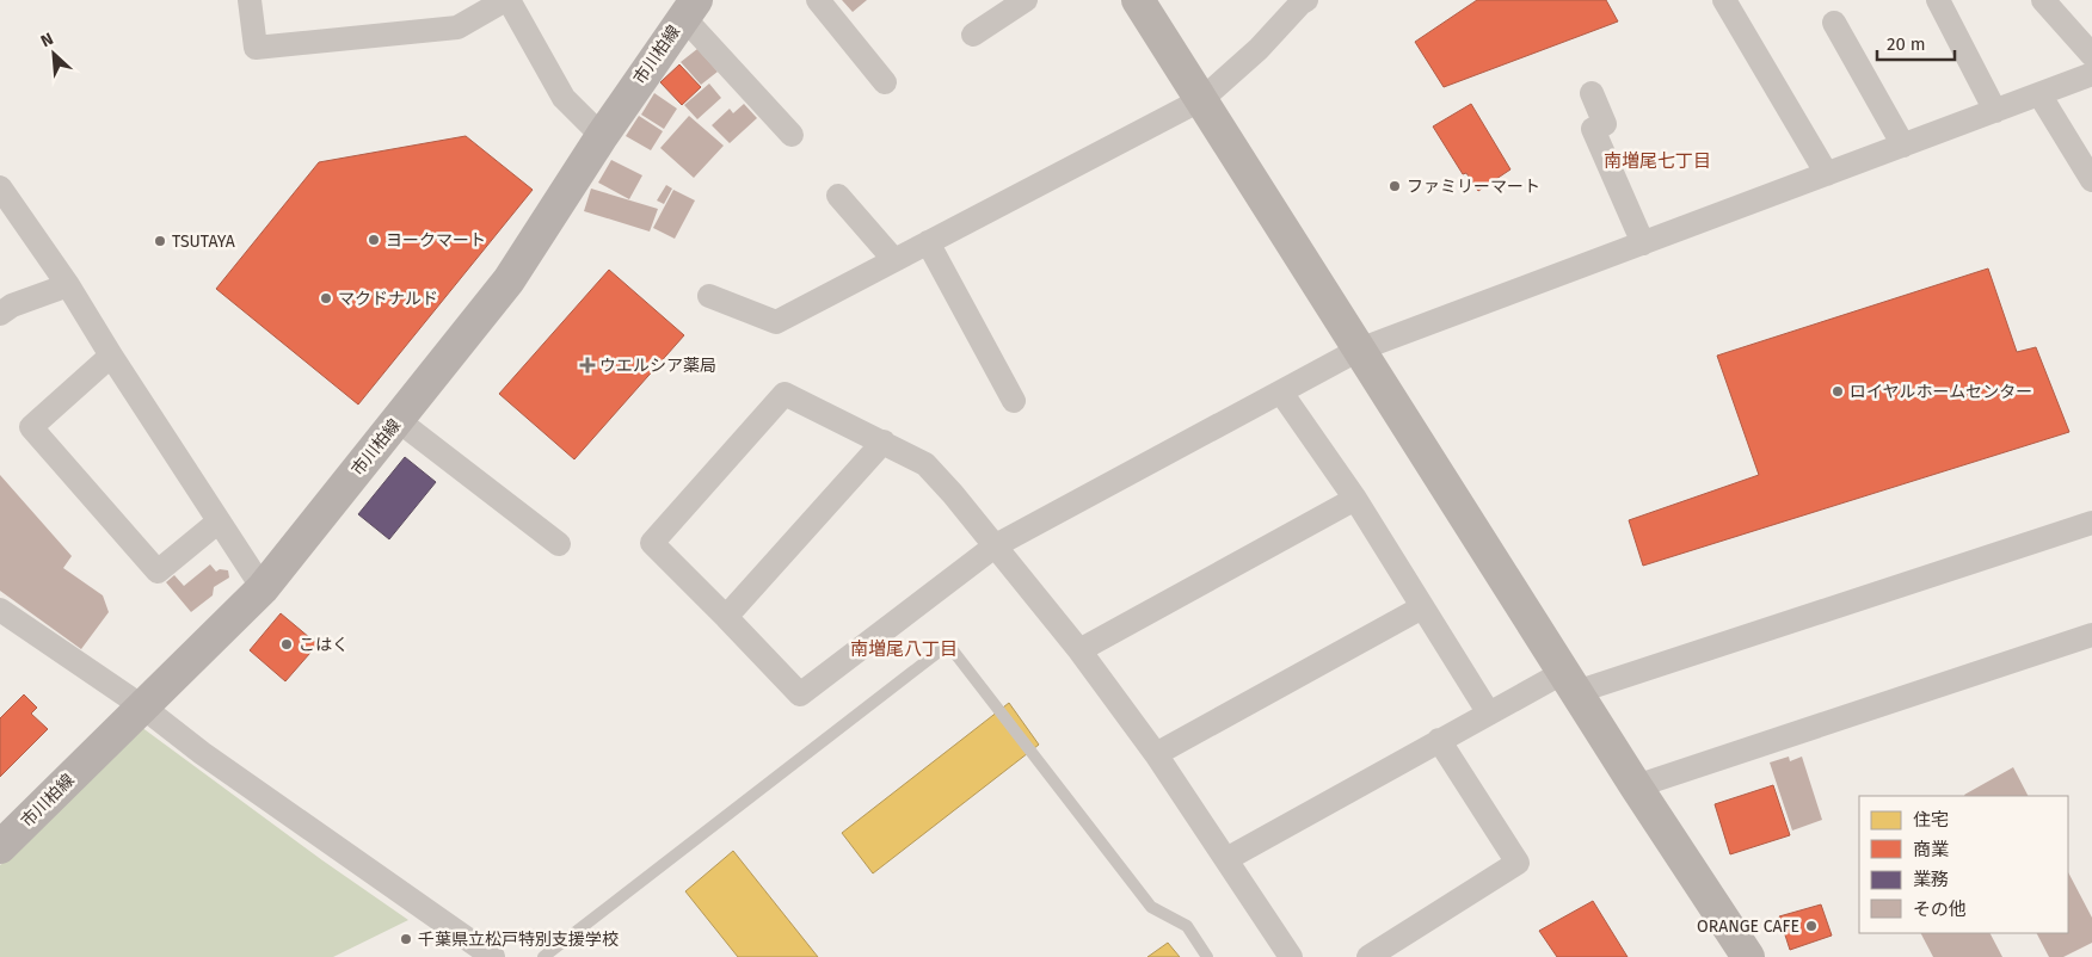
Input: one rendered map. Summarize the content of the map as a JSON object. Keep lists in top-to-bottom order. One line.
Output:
{"streets":{"main road":["市川柏線"]},"districts":["南増尾七丁目","南増尾八丁目"],"places":{"other":["ファミリーマート","ヨークマート","TSUTAYA","マクドナルド","ロイヤルホームセンター","こはく","ORANGE CAFE","千葉県立松戸特別支援学校"],"health":["ウエルシア薬局"]},"legend":["住宅","商業","業務","その他"],"scale_bar":"20 m","north":"top left"}
